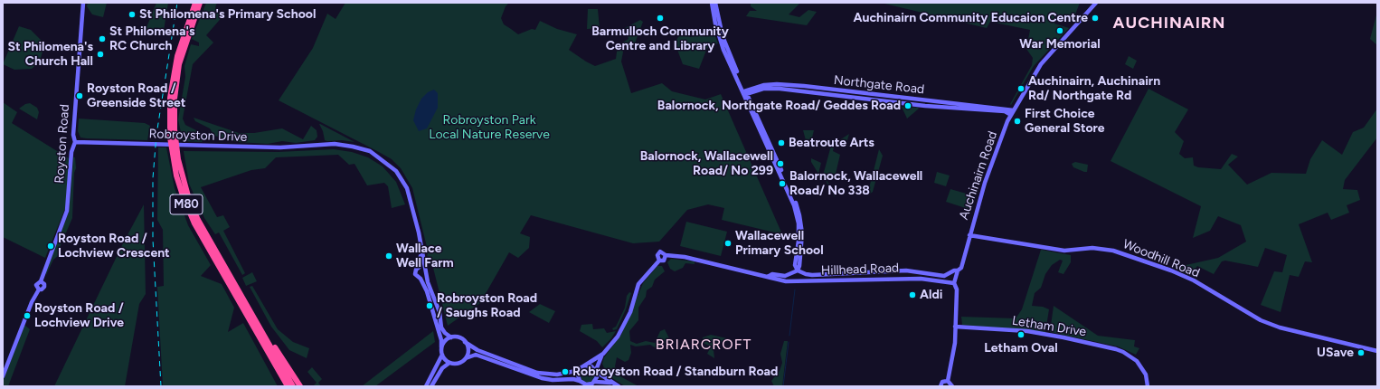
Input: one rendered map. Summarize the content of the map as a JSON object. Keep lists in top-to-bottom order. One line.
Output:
{"streets":{"highway":["M80"],"street":["Northgate Road","Robroyston Drive","Royston Road","Auchinairn Road","Woodhill Road","Hillhead Road","Letham Drive"]},"crossings":[["Northgate Road","Auchinairn Road"],["Robroyston Drive","Royston Road"],["Auchinairn Road","Woodhill Road"],["Auchinairn Road","Hillhead Road"],["Auchinairn Road","Letham Drive"]],"districts":["AUCHINAIRN","BRIARCROFT"],"parks":["Robroyston Park Local Nature Reserve"],"places":["St Philomena's Primary School","Barmulloch Community Centre and Library","Auchinairn Community Educaion Centre","War Memorial","St Philomena's RC Church","St Philomena's Church Hall","Auchinairn, Auchinairn Rd/ Northgate Rd","Royston Road / Greenside Street","Balornock, Northgate Road/ Geddes Road","First Choice General Store","Beatroute Arts","Balornock, Wallacewell Road/ No 299","Balornock, Wallacewell Road/ No 338","Wallacewell Primary School","Royston Road / Lochview Crescent","Wallace Well Farm","Aldi","Robroyston Road / Saughs Road","Royston Road / Lochview Drive","Letham Oval","USave","Robroyston Road / Standburn Road"]}
